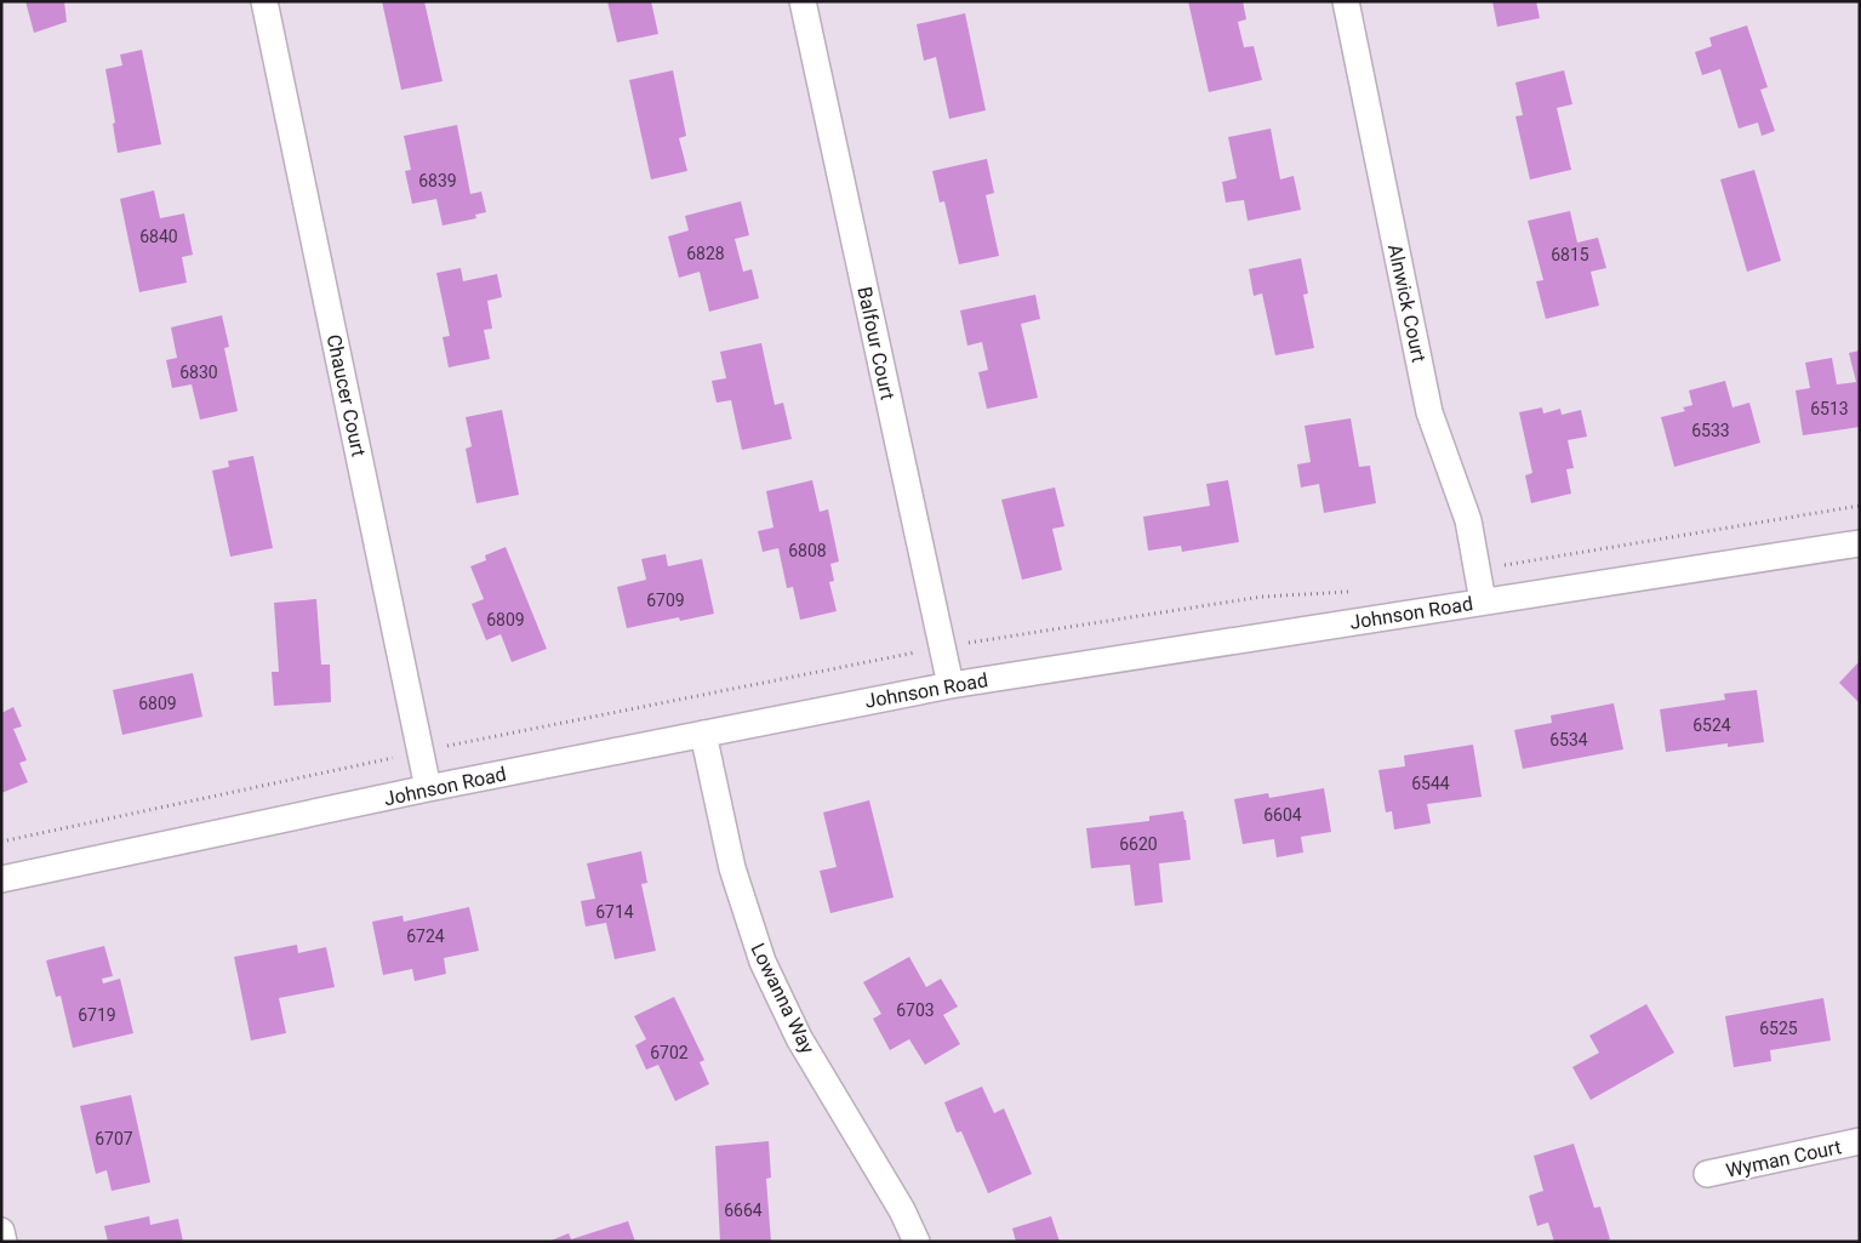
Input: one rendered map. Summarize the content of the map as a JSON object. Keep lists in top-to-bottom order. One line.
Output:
{"streets":{"street":["Alnwick Court","Balfour Court","Chaucer Court","Johnson Road","Lowanna Way","Wyman Court"]},"crossings":[["Alnwick Court","Johnson Road"],["Balfour Court","Johnson Road"],["Chaucer Court","Johnson Road"],["Johnson Road","Lowanna Way"]],"house_numbers":["6839","6840","6828","6815","6830","6513","6533","6808","6709","6809","6809","6524","6534","6544","6604","6620","6714","6724","6703","6719","6525","6702","6707","6664"]}
